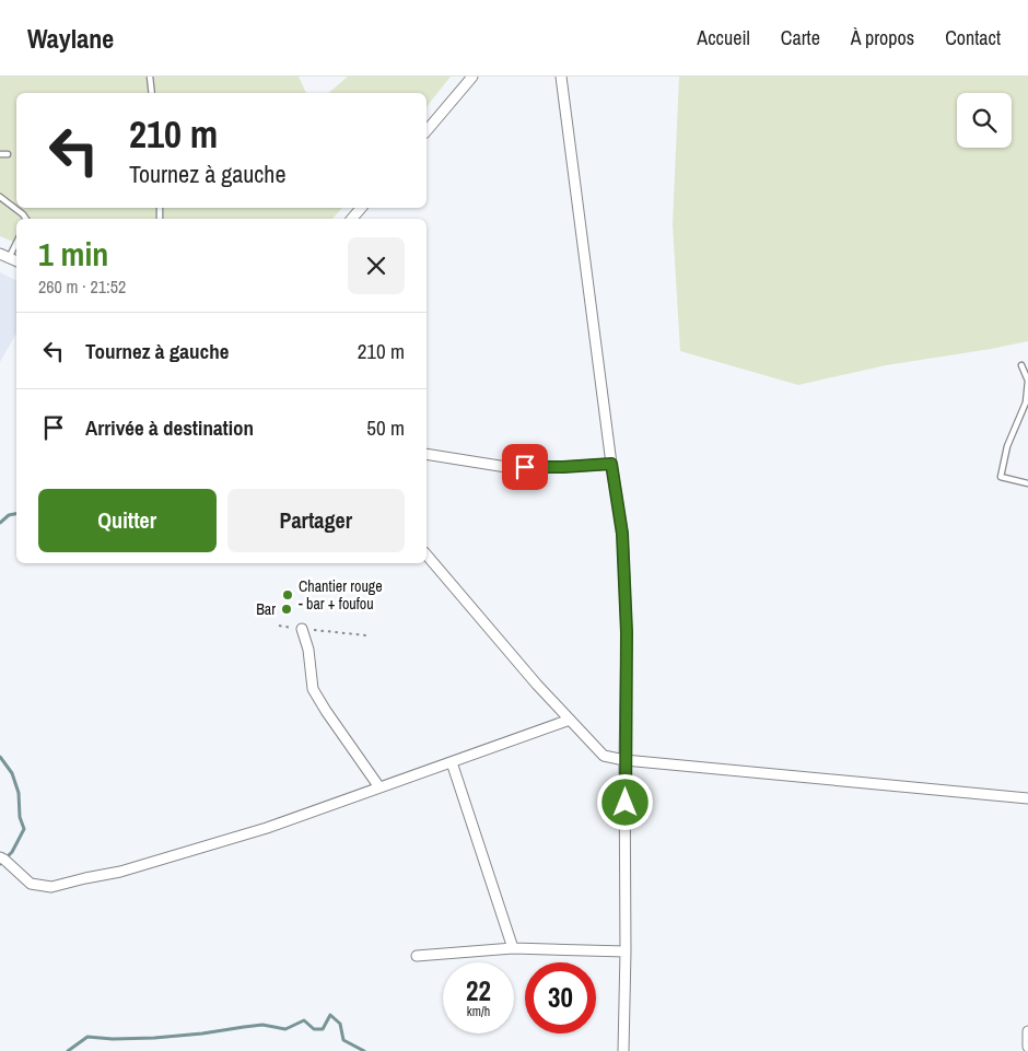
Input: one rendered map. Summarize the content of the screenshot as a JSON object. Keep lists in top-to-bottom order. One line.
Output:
{"places":["Chantier rouge - bar + foufou","Bar"],"page":{"header":"Waylane","nav":["Accueil","Carte","À propos","Contact"],"turn":["210 m","Tournez à gauche"],"heading":["1 min","260 m · 21:52"],"list":[{"name":"Tournez à gauche","value":"210 m"},{"name":"Arrivée à destination","value":"50 m"}],"buttons":["Quitter","Partager"],"speed":"22 km/h","limit":"30"}}
